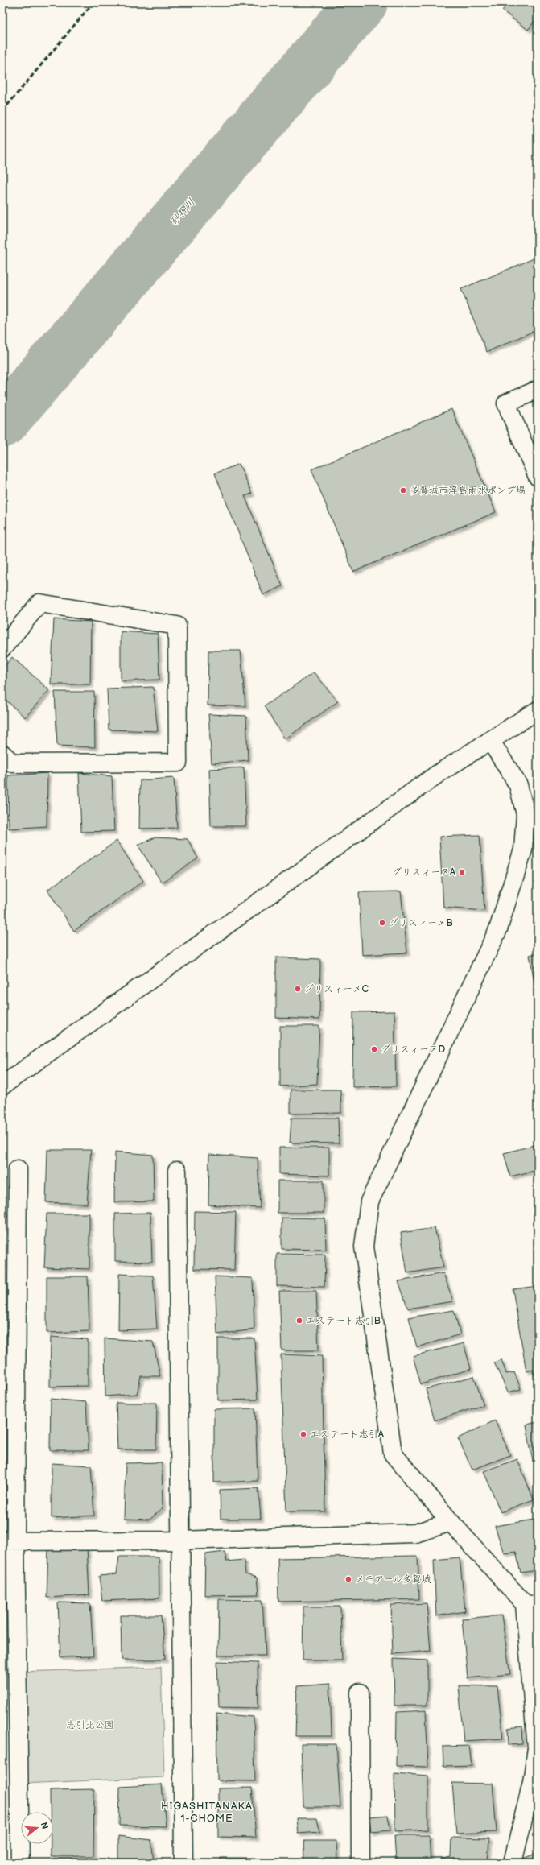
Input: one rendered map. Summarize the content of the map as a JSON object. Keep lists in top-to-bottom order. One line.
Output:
{"districts":["HIGASHITANAKA 1-CHOME"],"water":["砂押川"],"parks":["志引北公園"],"places":["多賀城市浮島雨水ポンプ場","グリスィーヌA","グリスィーヌB","グリスィーヌC","グリスィーヌD","エステート志引B","エステート志引A","メモアール多賀城"],"north":"right"}
